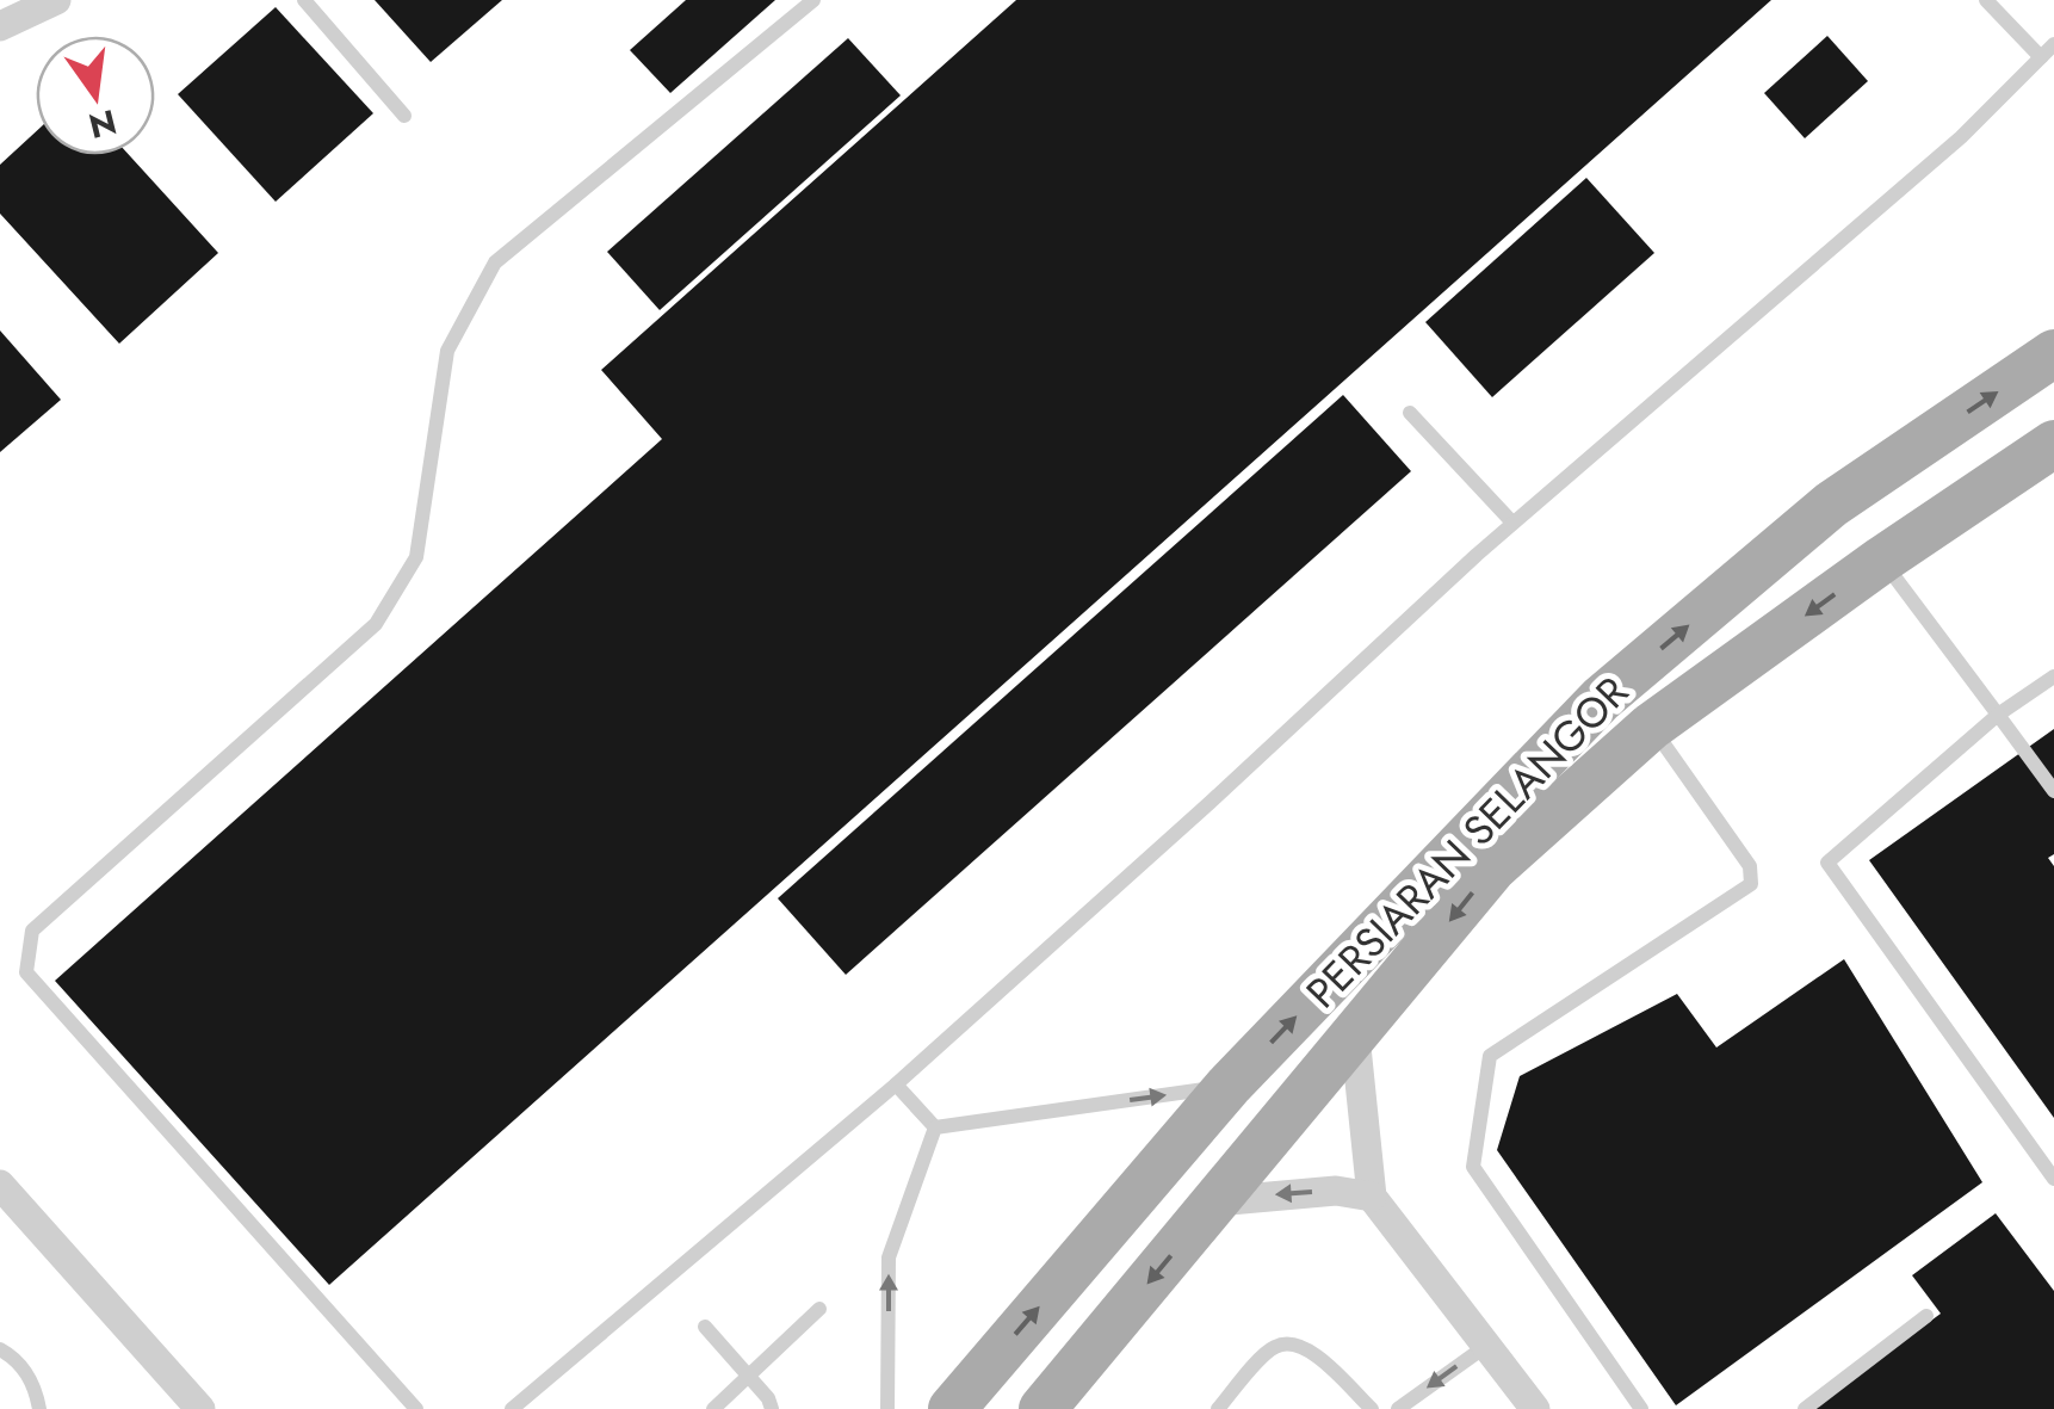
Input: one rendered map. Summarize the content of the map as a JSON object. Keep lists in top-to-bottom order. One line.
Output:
{"streets":{"main road":["PERSIARAN SELANGOR"]},"north":"bottom"}
